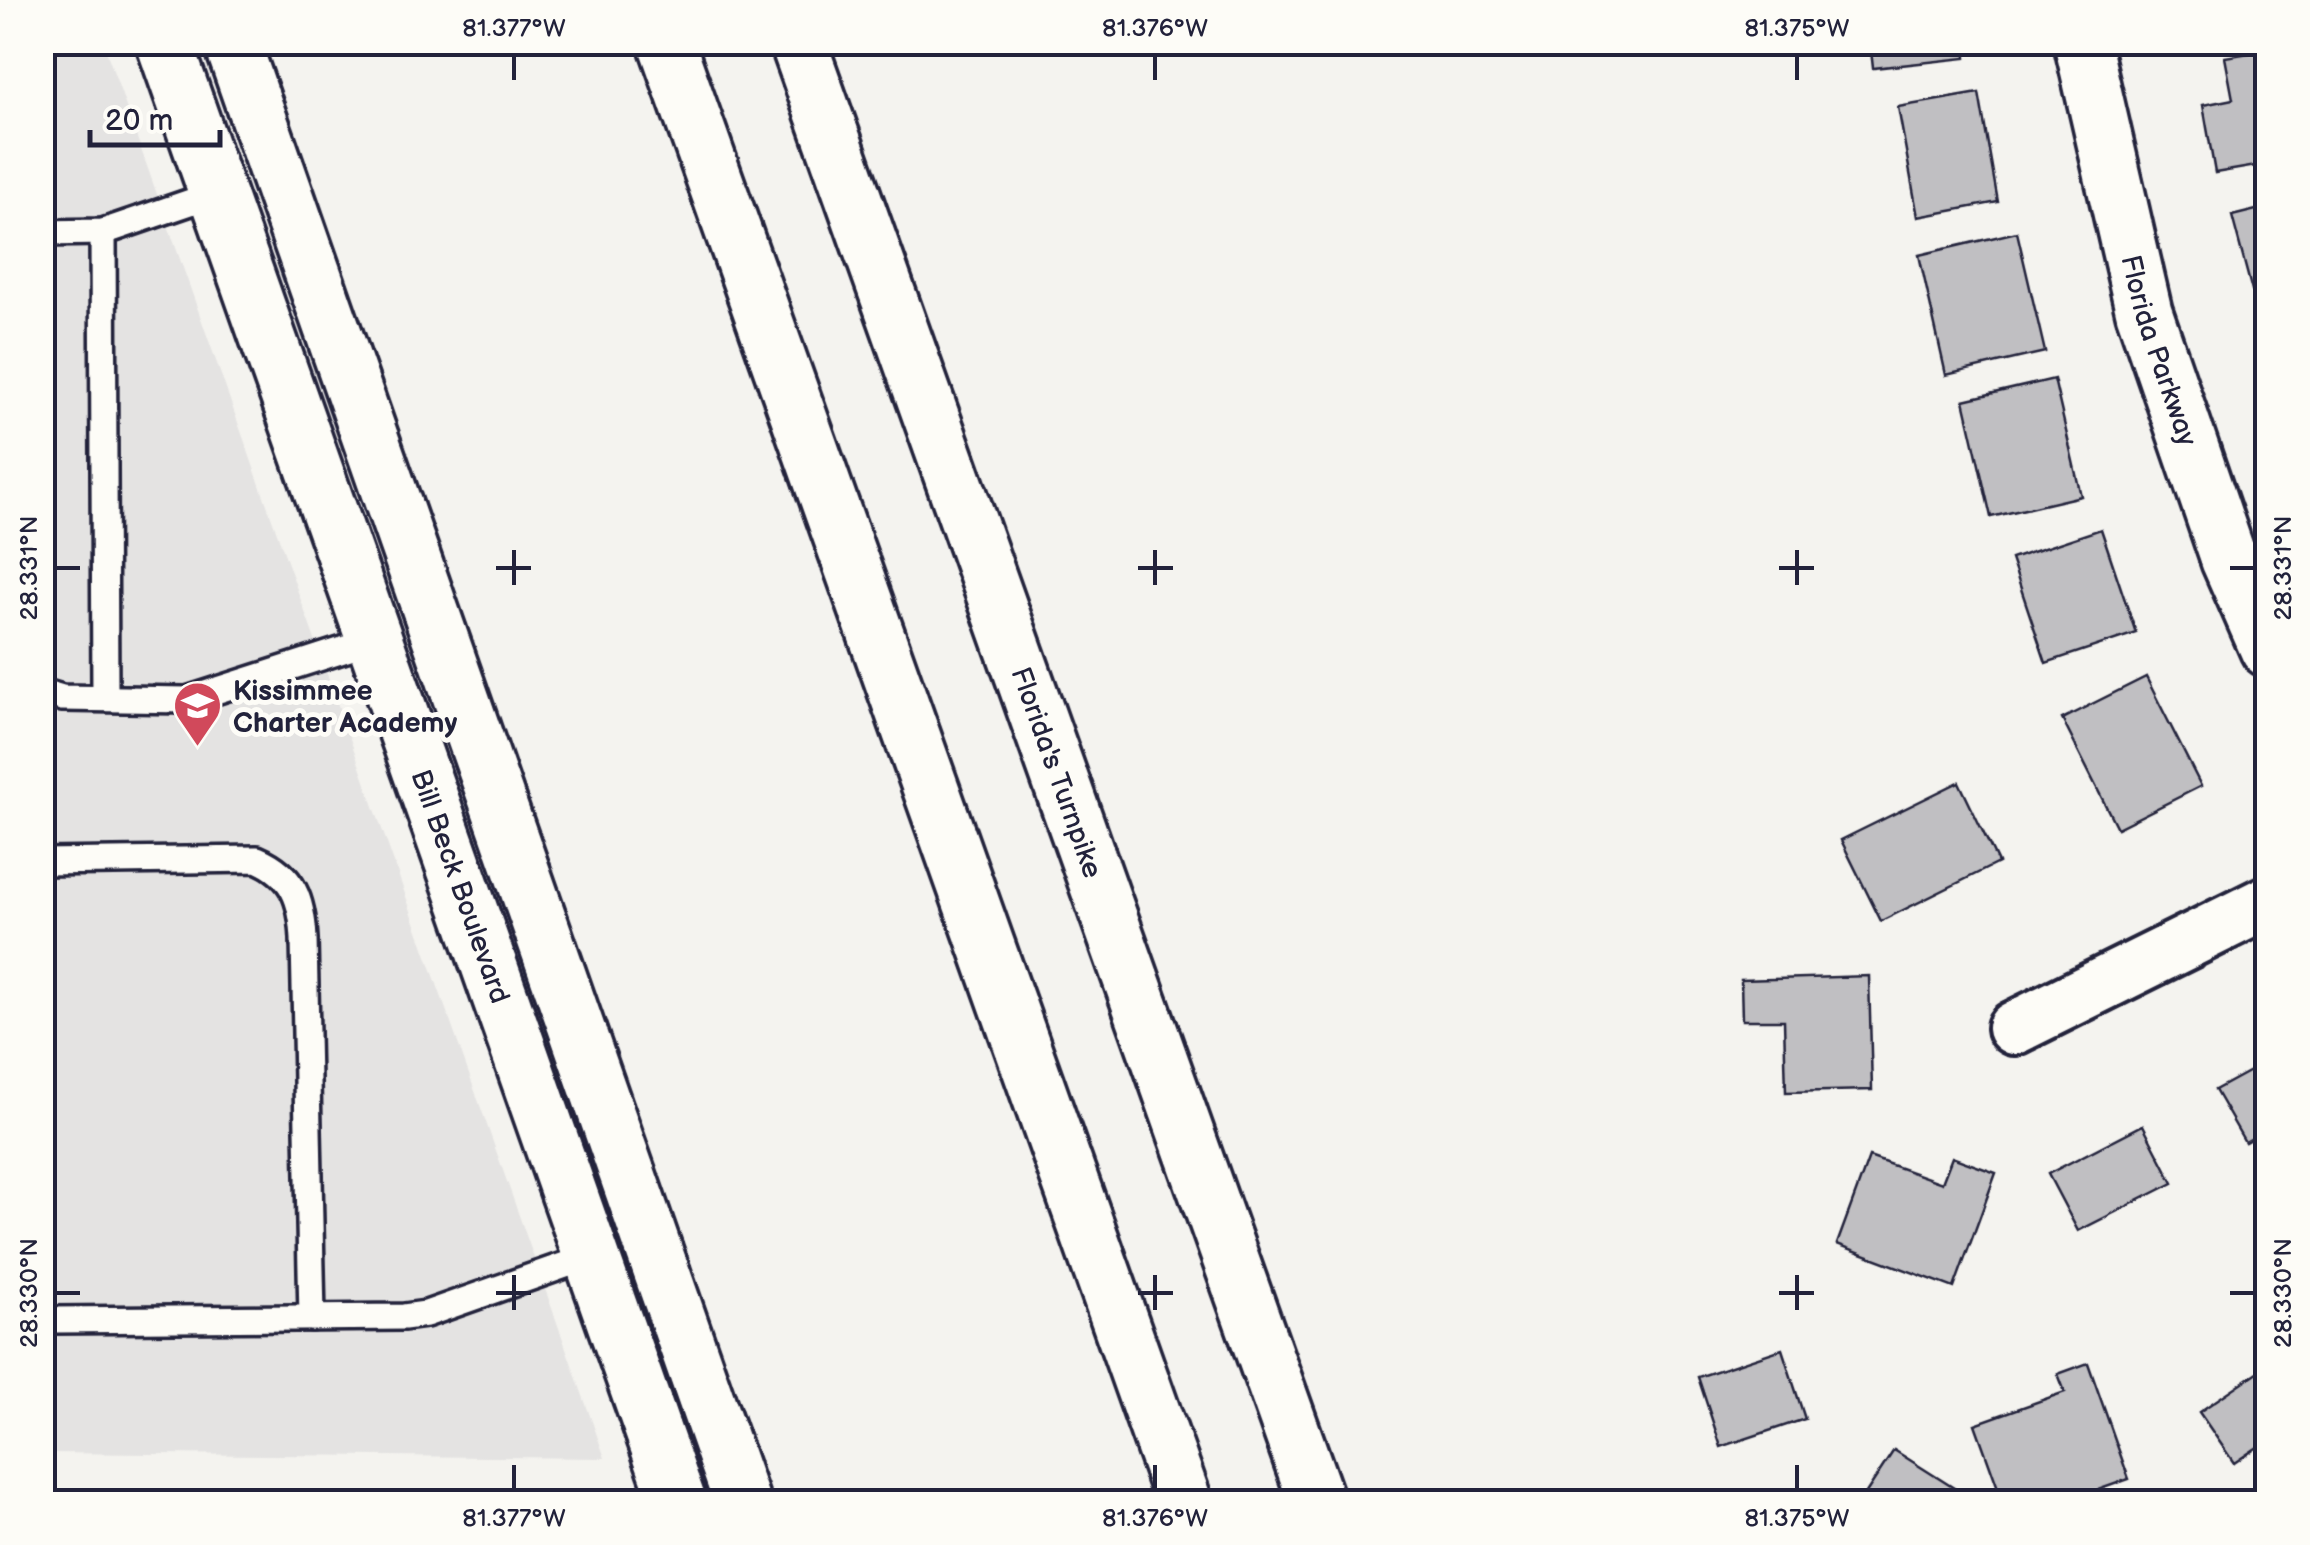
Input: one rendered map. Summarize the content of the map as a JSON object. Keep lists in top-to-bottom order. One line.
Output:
{"streets":{"main road":["Florida Parkway","Florida's Turnpike","Bill Beck Boulevard"]},"places":{"school or university":["Kissimmee Charter Academy"]},"scale_bar":"20 m","coordinates":["81.377°W","81.376°W","81.375°W","28.331°N","28.330°N"]}
